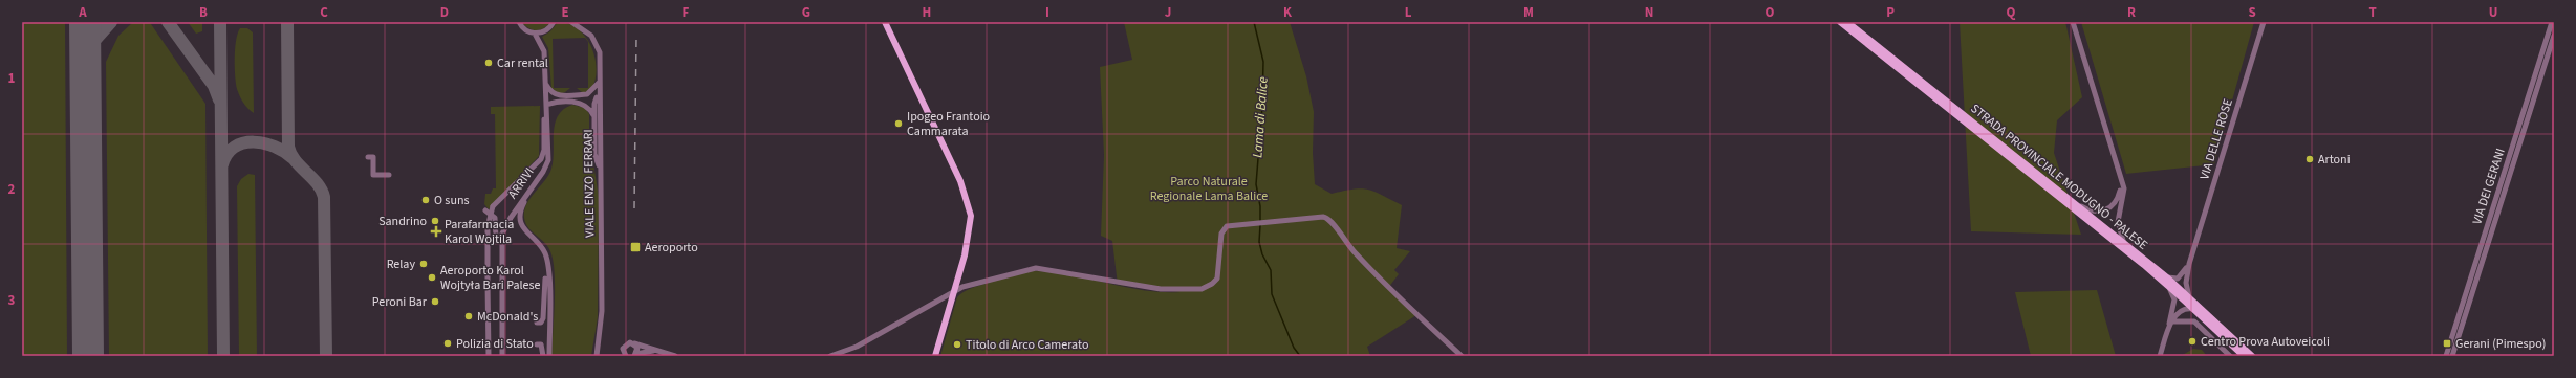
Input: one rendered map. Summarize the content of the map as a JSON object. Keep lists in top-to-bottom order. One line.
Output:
{"streets":{"main road":["STRADA PROVINCIALE MODUGNO - PALESE"],"street":["VIA DELLE ROSE","ARRIVI","VIALE ENZO FERRARI","VIA DEI GERANI"]},"crossings":[["VIA DELLE ROSE","STRADA PROVINCIALE MODUGNO - PALESE"]],"water":["Lama di Balice"],"parks":["Parco Naturale Regionale Lama Balice"],"places":{"other":["Car rental","Ipogeo Frantoio Cammarata","Artoni","O suns","Sandrino","Relay","Aeroporto Karol Wojtyła Bari Palese","Peroni Bar","McDonald's","Centro Prova Autoveicoli","Polizia di Stato","Titolo di Arco Camerato"],"health":["Parafarmacia Karol Wojtila"],"transit":["Aeroporto","Gerani (Pimespo)"]},"grid":{"columns":["A","B","C","D","E","F","G","H","I","J","K","L","M","N","O","P","Q","R","S","T","U"],"rows":["1","2","3"]}}
